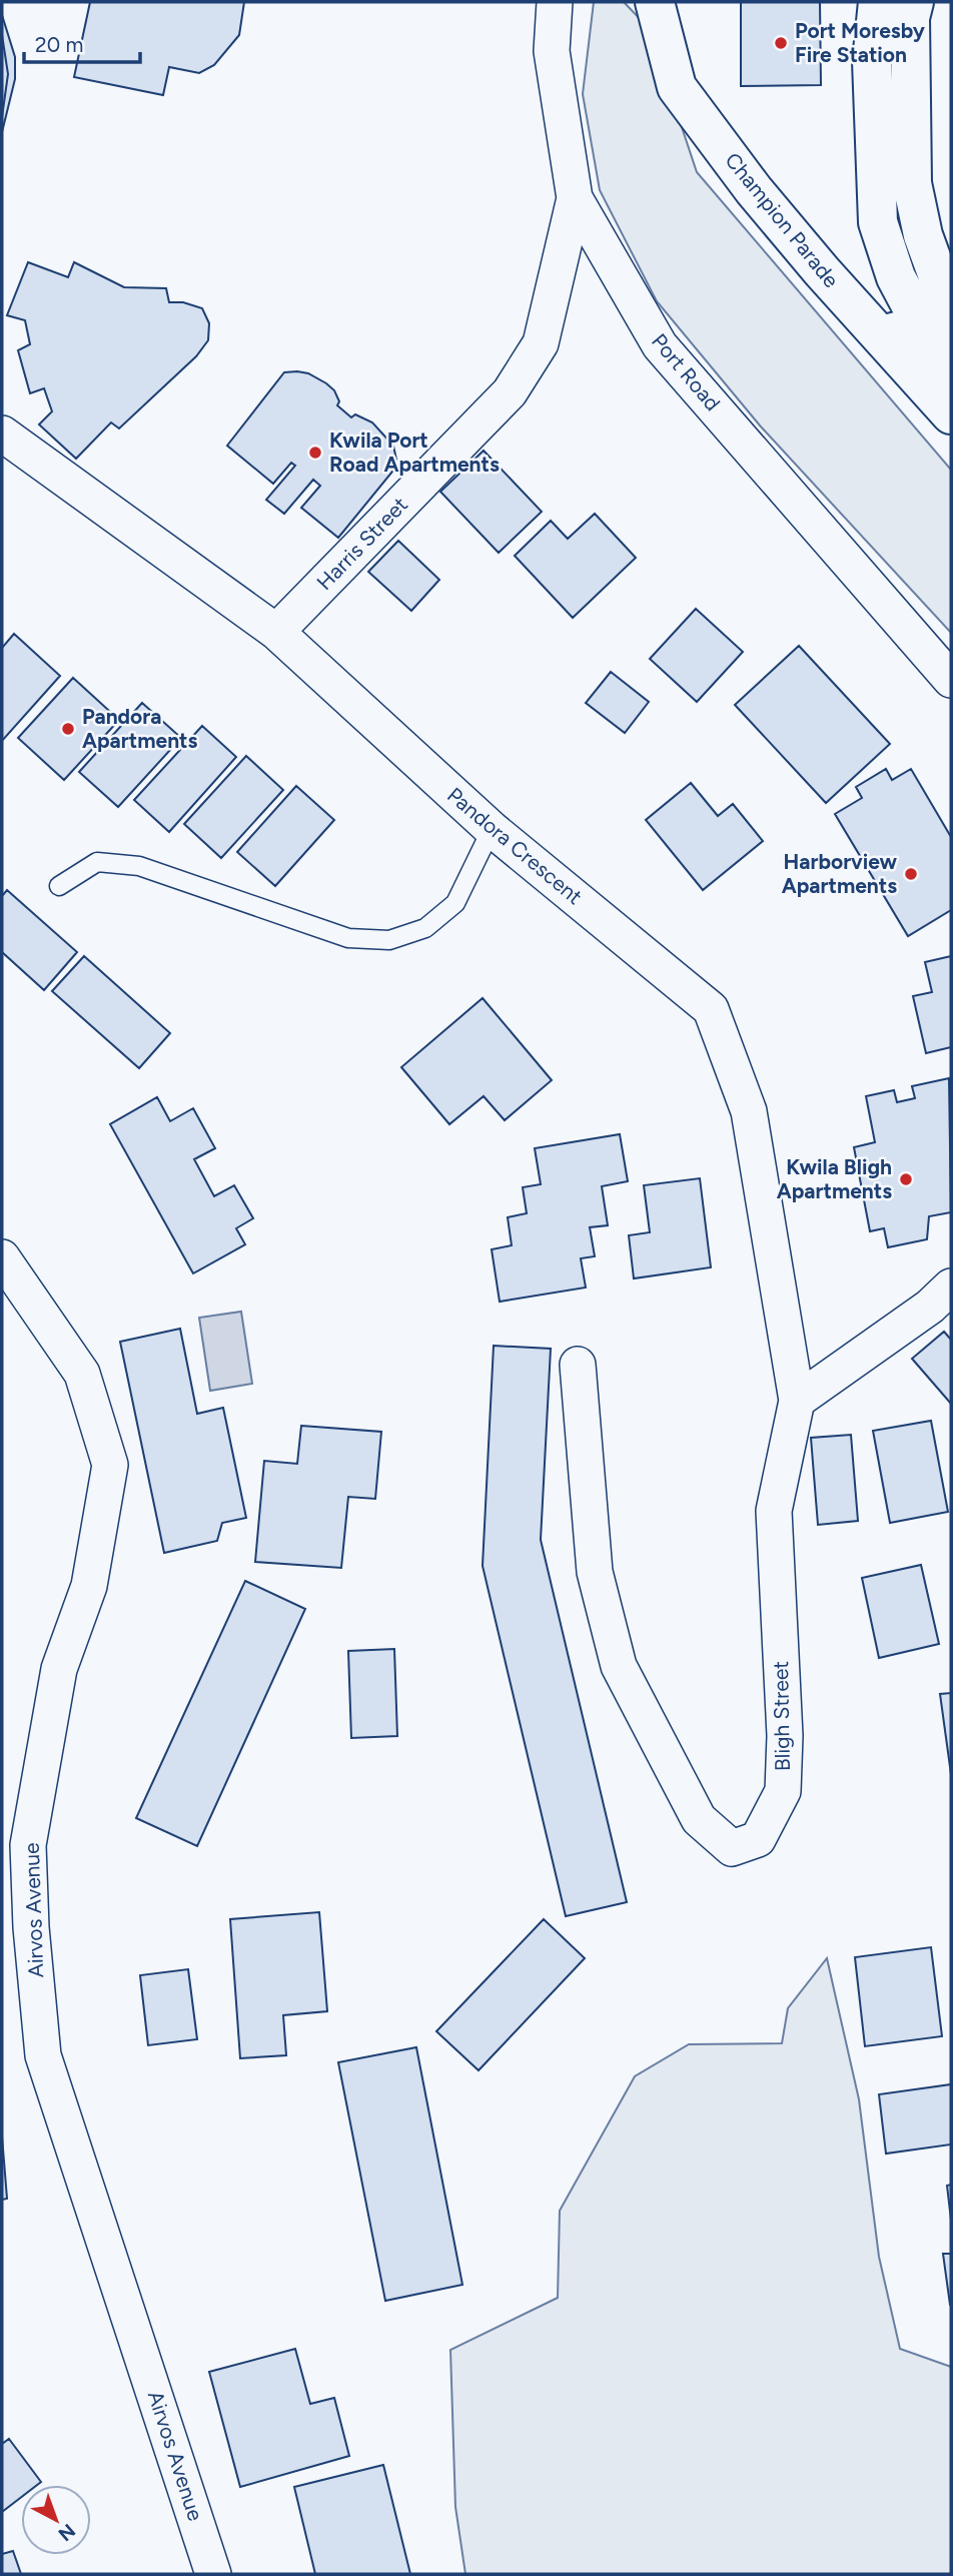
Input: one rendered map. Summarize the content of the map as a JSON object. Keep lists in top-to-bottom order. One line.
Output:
{"streets":{"main road":["Champion Parade"],"street":["Port Road","Harris Street","Pandora Crescent","Bligh Street","Airvos Avenue"]},"crossings":[["Port Road","Harris Street"],["Harris Street","Pandora Crescent"],["Pandora Crescent","Bligh Street"]],"places":["Port Moresby Fire Station","Kwila Port Road Apartments","Pandora Apartments","Harborview Apartments","Kwila Bligh Apartments"],"scale_bar":"20 m","north":"bottom right"}
